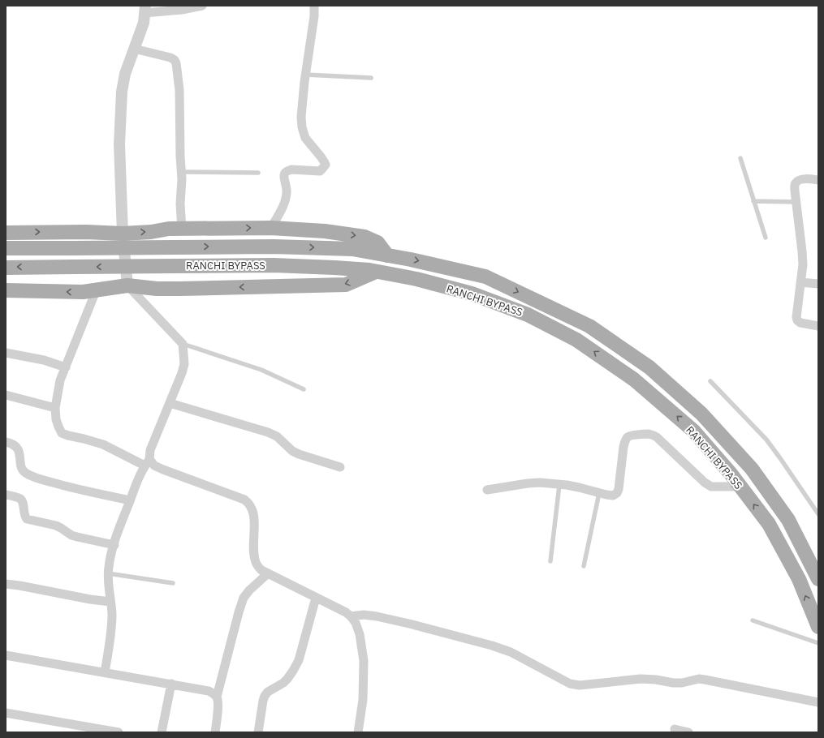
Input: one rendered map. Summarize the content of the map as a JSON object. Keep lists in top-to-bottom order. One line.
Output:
{"streets":{"main road":["RANCHI BYPASS"]}}
